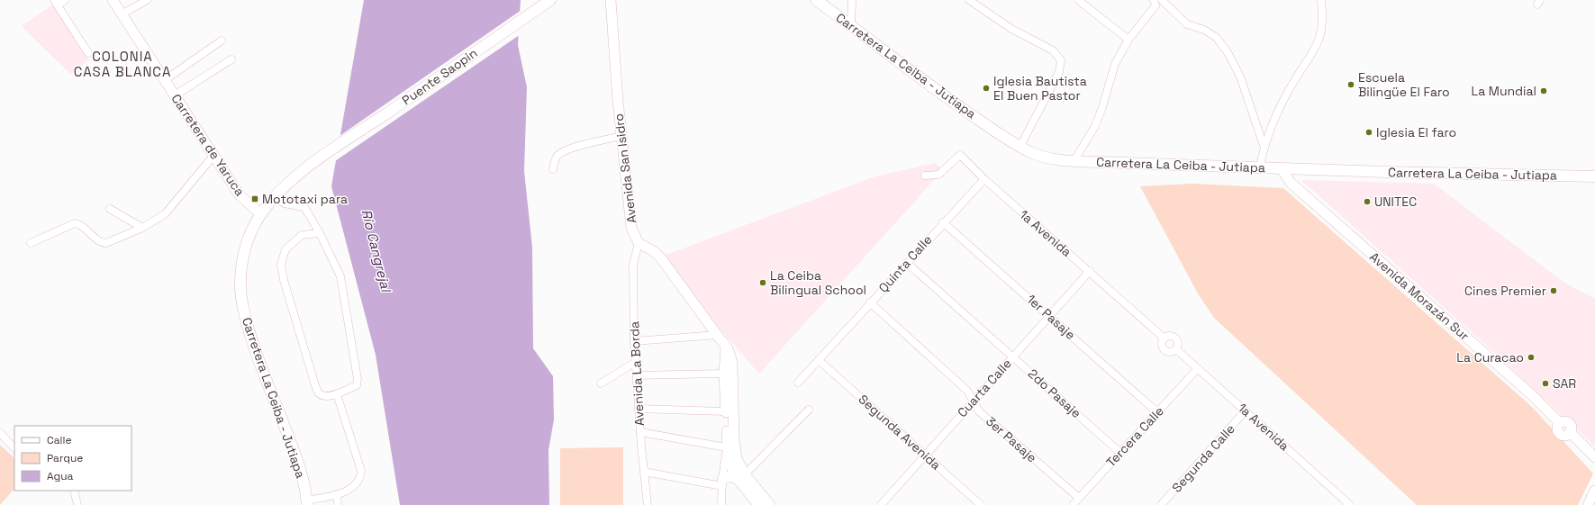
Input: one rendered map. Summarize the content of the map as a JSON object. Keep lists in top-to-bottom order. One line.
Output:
{"streets":{"main road":["Carretera La Ceiba - Jutiapa","Puente Saopin"],"street":["Carretera de Yaruca","Avenida San Isidro","1a Avenida","Quinta Calle","Avenida Morazán Sur","1er Pasaje","Avenida La Borda","Cuarta Calle","2do Pasaje","Segunda Avenida","Tercera Calle","3er Pasaje","Segunda Calle"]},"crossings":[["Carretera La Ceiba - Jutiapa","Puente Saopin"],["Carretera La Ceiba - Jutiapa","Carretera de Yaruca"],["Carretera La Ceiba - Jutiapa","Avenida Morazán Sur"],["Avenida San Isidro","Avenida La Borda"],["1a Avenida","Quinta Calle"],["1a Avenida","Cuarta Calle"],["1a Avenida","Tercera Calle"],["1a Avenida","Segunda Calle"],["Quinta Calle","1er Pasaje"],["Quinta Calle","2do Pasaje"],["Quinta Calle","Segunda Avenida"],["Quinta Calle","3er Pasaje"],["1er Pasaje","Cuarta Calle"],["1er Pasaje","Tercera Calle"],["Cuarta Calle","2do Pasaje"],["Cuarta Calle","Segunda Avenida"],["Cuarta Calle","3er Pasaje"],["2do Pasaje","Tercera Calle"],["Tercera Calle","3er Pasaje"]],"districts":["COLONIA CASA BLANCA"],"water":["Río Cangrejal"],"places":{"other":["Escuela Bilingüe El Faro","Iglesia Bautista El Buen Pastor","La Mundial","Iglesia El faro","UNITEC","La Ceiba Bilingual School","Cines Premier","La Curacao","SAR"],"transit":["Mototaxi para"]},"legend":["Calle","Parque","Agua"]}
